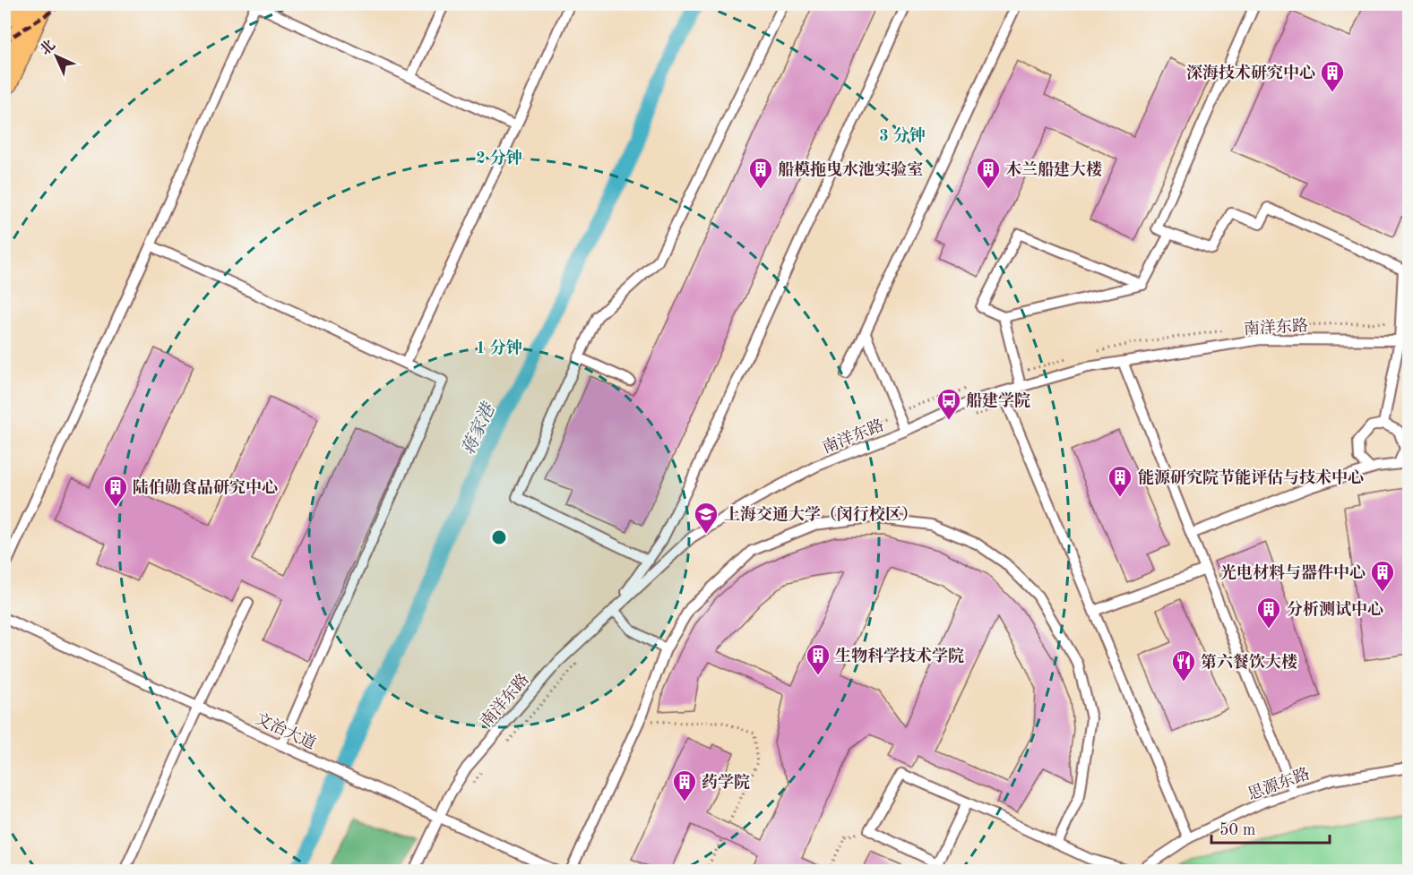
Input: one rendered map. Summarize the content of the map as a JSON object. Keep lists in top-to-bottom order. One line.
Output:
{"streets":{"lane":["南洋东路","文治大道","思源东路"]},"crossings":[["南洋东路","文治大道"]],"water":["蒋家港"],"places":{"building":["深海技术研究中心","船模拖曳水池实验室","木兰船建大楼","能源研究院节能评估与技术中心","陆伯勋食品研究中心","光电材料与器件中心","分析测试中心","生物科学技术学院","药学院"],"bus stop":["船建学院"],"school or university":["上海交通大学（闵行校区）"],"restaurant":["第六餐饮大楼"]},"scale_bar":"50 m","north":"top left","rings":["3 分钟","2 分钟","1 分钟"]}
